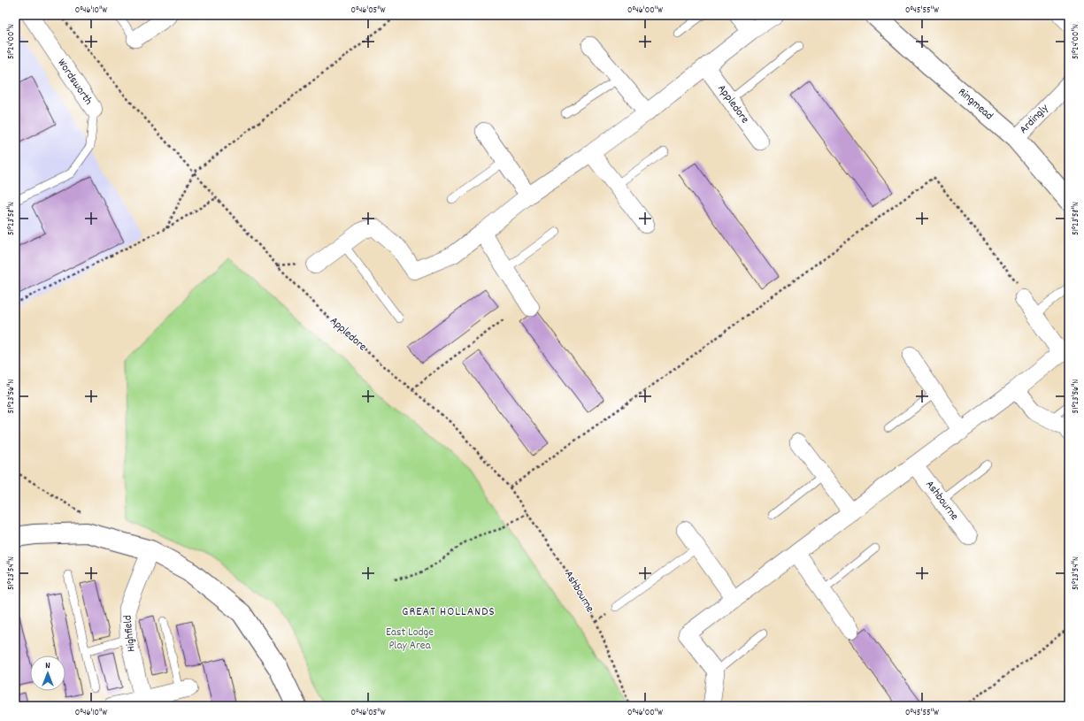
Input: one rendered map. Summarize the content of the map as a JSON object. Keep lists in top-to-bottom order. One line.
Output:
{"streets":{"street":["Wordsworth","Appledore","Ringmead","Ardingly","Ashbourne","Highfield"]},"crossings":[["Appledore","Ashbourne"],["Ringmead","Ardingly"]],"districts":["GREAT HOLLANDS"],"parks":["East Lodge Play Area"],"north":"top","coordinates":["0°46'10\"W","0°46'05\"W","0°46'00\"W","0°45'55\"W","51°24'00\"N","51°23'58\"N","51°23'56\"N","51°23'54\"N"]}
